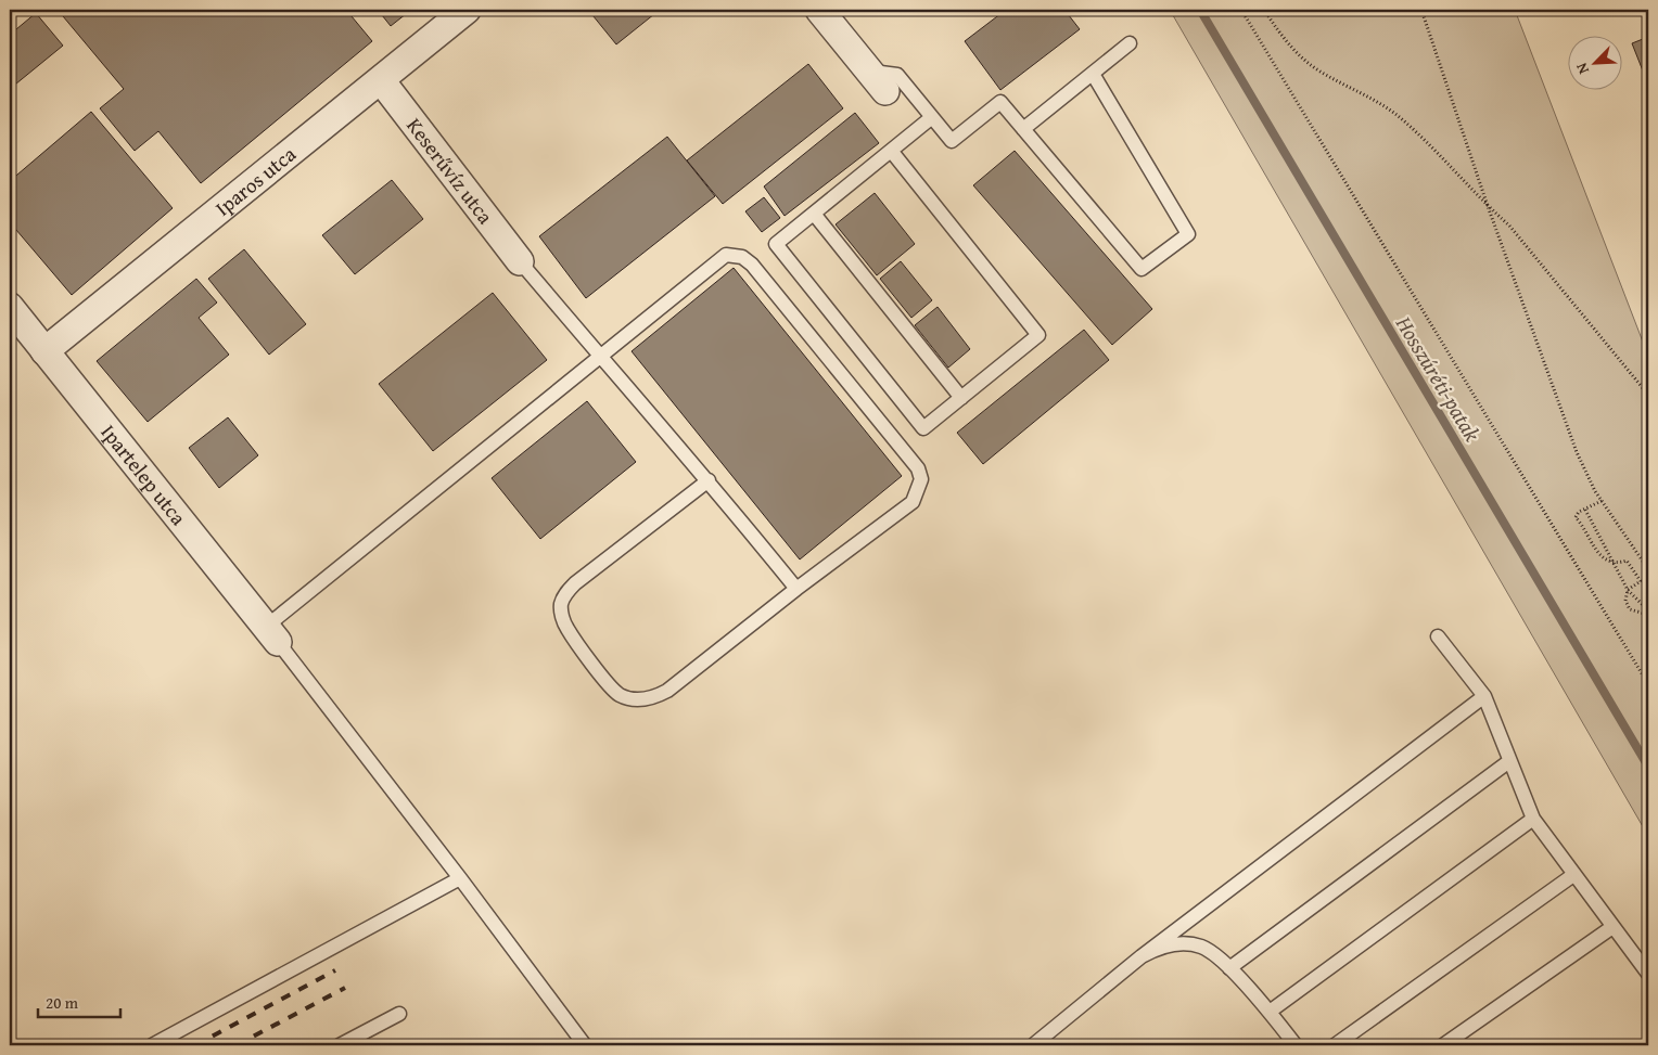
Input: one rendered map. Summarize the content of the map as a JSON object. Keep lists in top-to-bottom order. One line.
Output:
{"streets":{"street":["Keserűvíz utca","Iparos utca","Ipartelep utca"]},"crossings":[["Keserűvíz utca","Iparos utca"],["Iparos utca","Ipartelep utca"]],"water":["Hosszúréti-patak"],"scale_bar":"20 m","north":"bottom left"}
